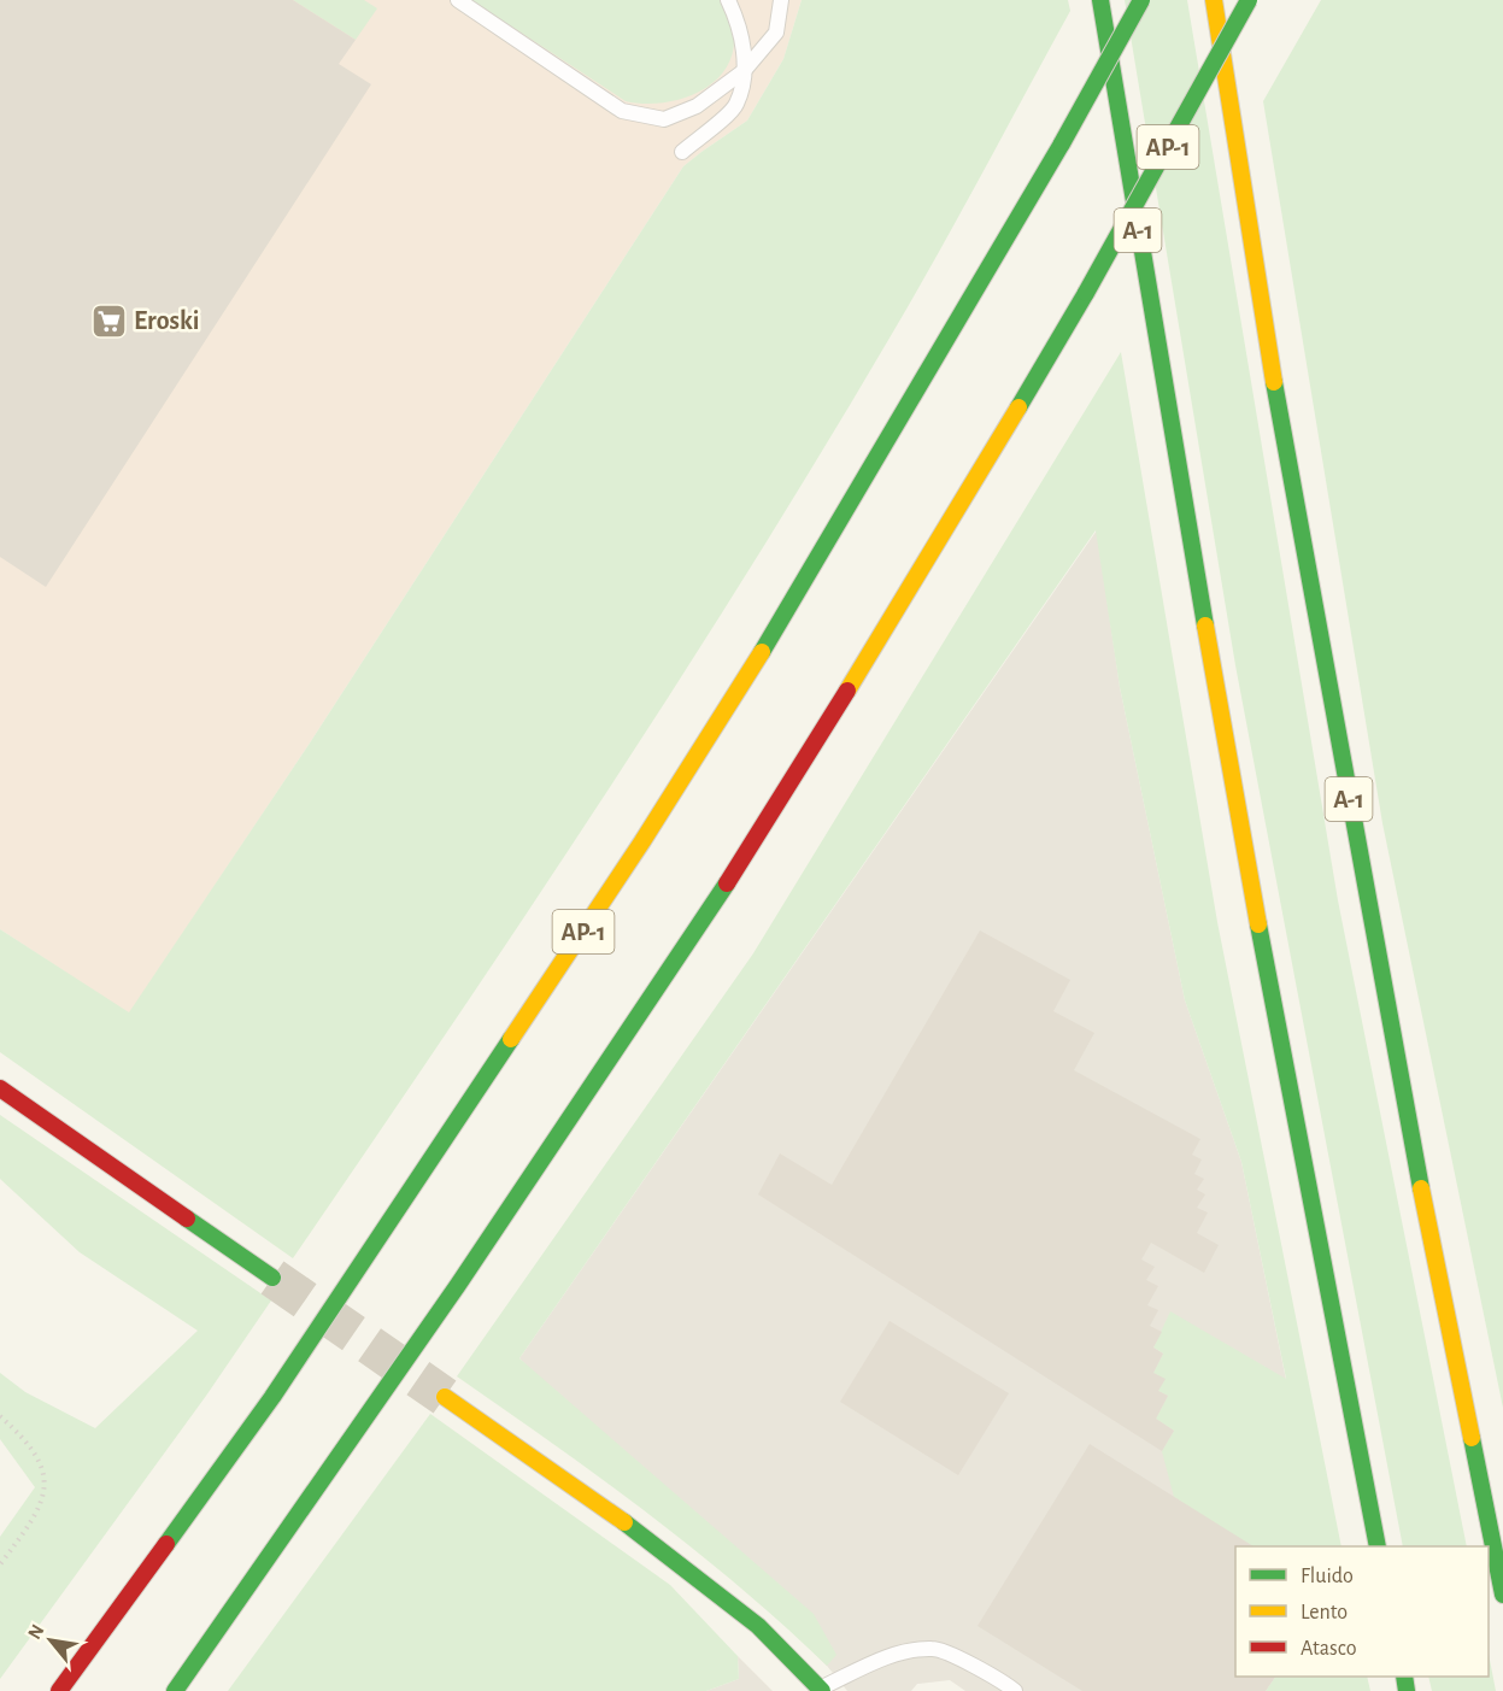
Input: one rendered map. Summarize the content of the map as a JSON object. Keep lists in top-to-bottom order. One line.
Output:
{"streets":{"main road":["AP-1","A-1"]},"places":{"supermarket":["Eroski"]},"legend":["Fluido","Lento","Atasco"],"north":"top left"}
